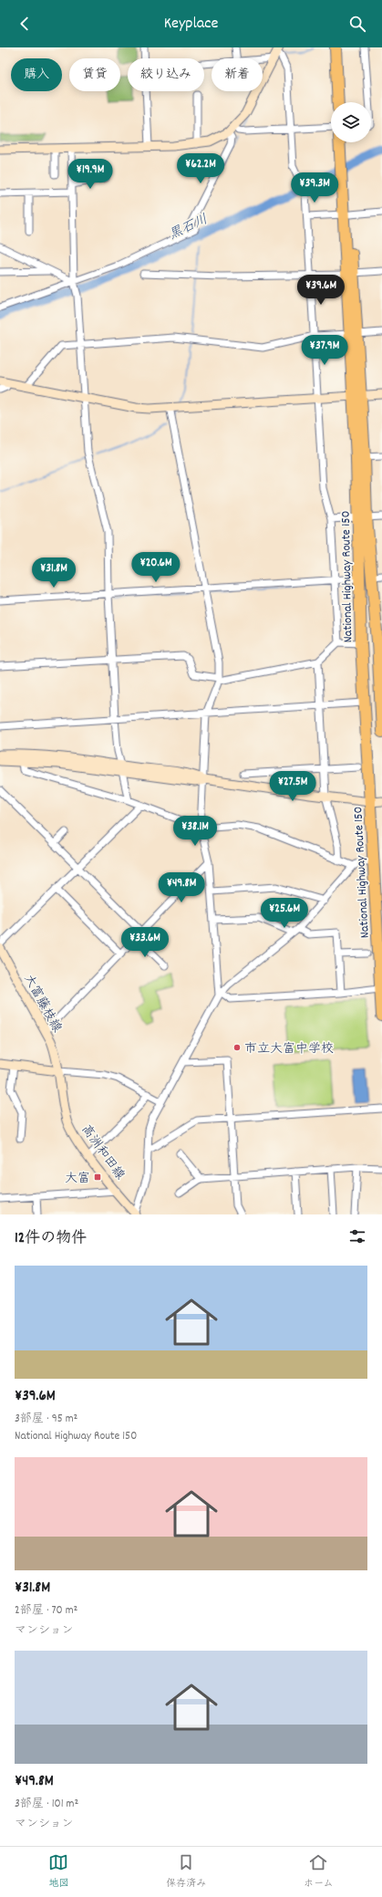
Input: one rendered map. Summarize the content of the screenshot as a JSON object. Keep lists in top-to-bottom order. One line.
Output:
{"streets":{"highway":["National Highway Route 150"],"street":["大富藤枝線","高洲和田線"]},"crossings":[["大富藤枝線","高洲和田線"]],"water":["黒石川"],"places":{"other":["市立大富中学校"],"transit":["大富"]},"page":{"header":"Keyplace","chip":["購入","賃貸","絞り込み","新着"],"price":["¥62.2M","¥19.9M","¥39.3M","¥39.6M","¥37.9M","¥20.6M","¥31.8M","¥27.5M","¥38.1M","¥49.8M","¥25.6M","¥33.6M"],"heading":"12件の物件","list":[{"name":"¥39.6M","note":"3部屋 · 95 m² · National Highway Route 150"},{"name":"¥31.8M","note":"2部屋 · 70 m² · マンション"},{"name":"¥49.8M","note":"3部屋 · 101 m² · マンション"}],"tabs":["地図","保存済み","ホーム"]}}
